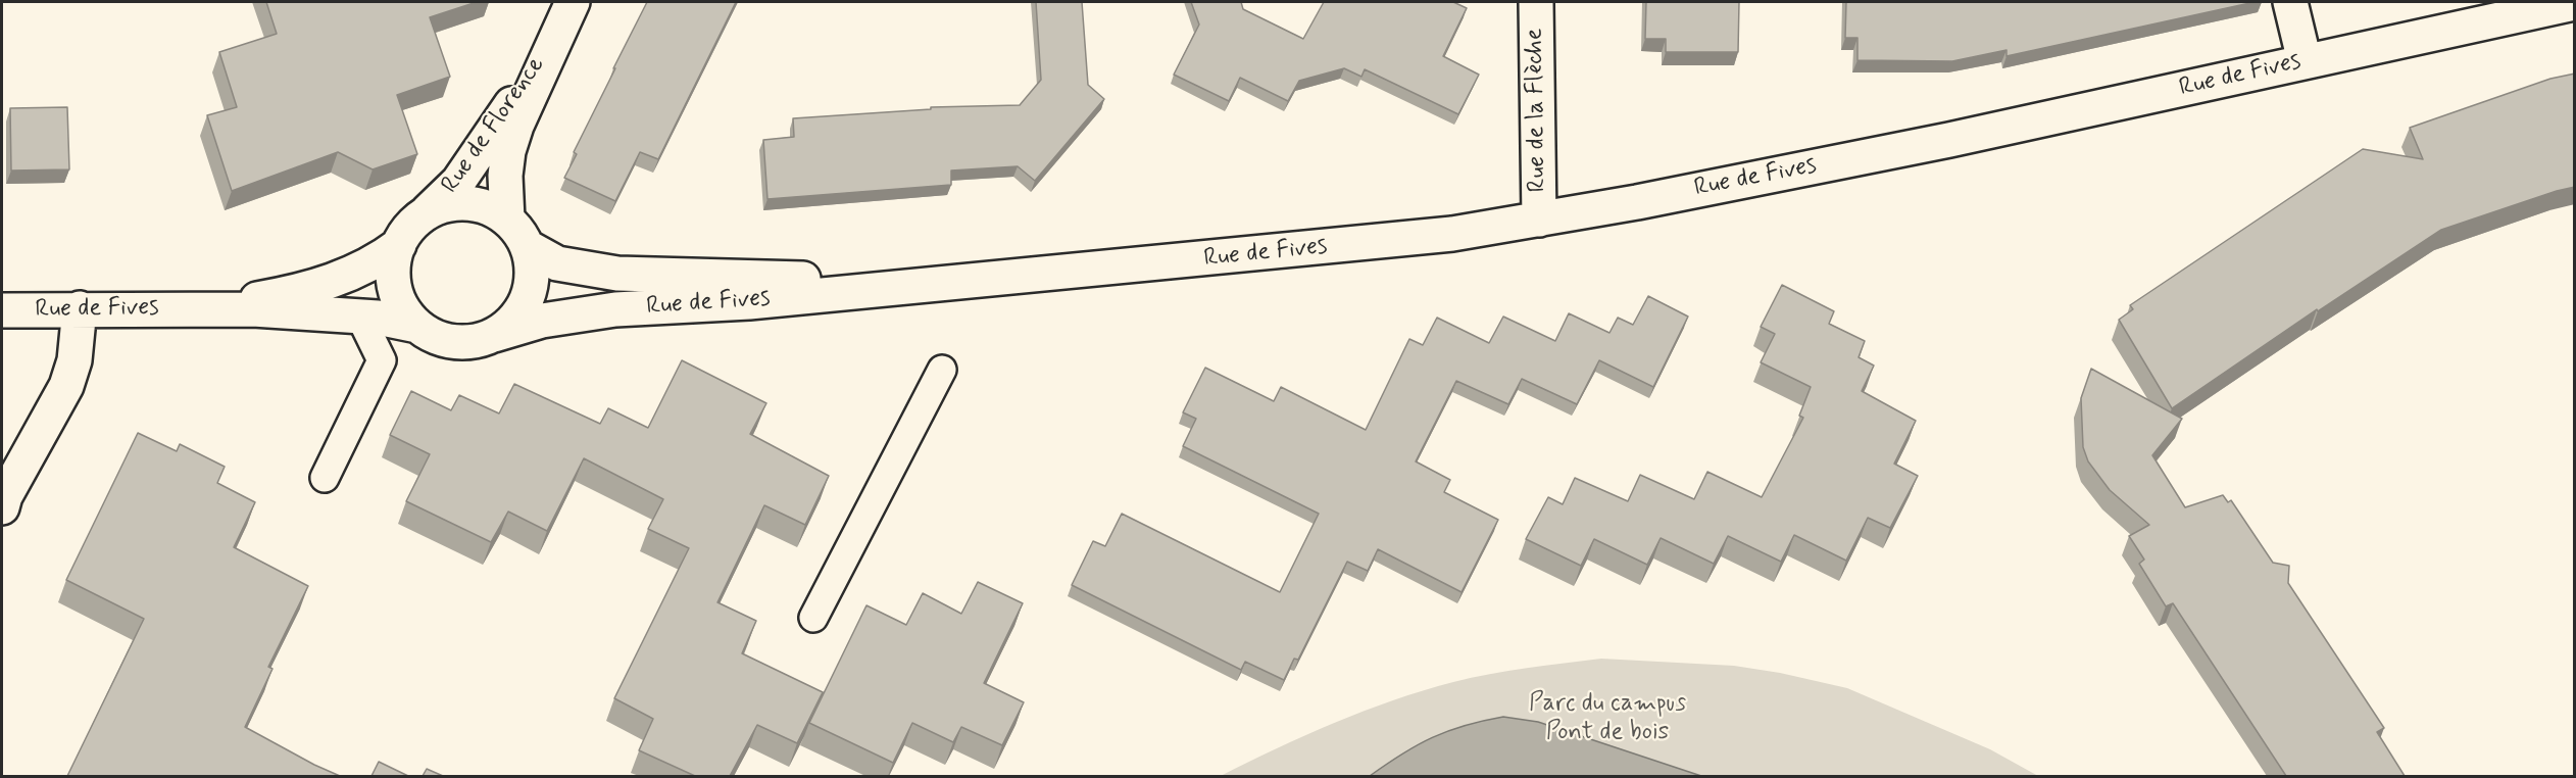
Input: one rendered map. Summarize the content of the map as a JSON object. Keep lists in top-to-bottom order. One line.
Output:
{"streets":{"street":["Rue de Fives","Rue de la Flèche","Rue de Florence"]},"crossings":[["Rue de Fives","Rue de la Flèche"],["Rue de Fives","Rue de Florence"]],"parks":["Parc du campus Pont de bois"]}
